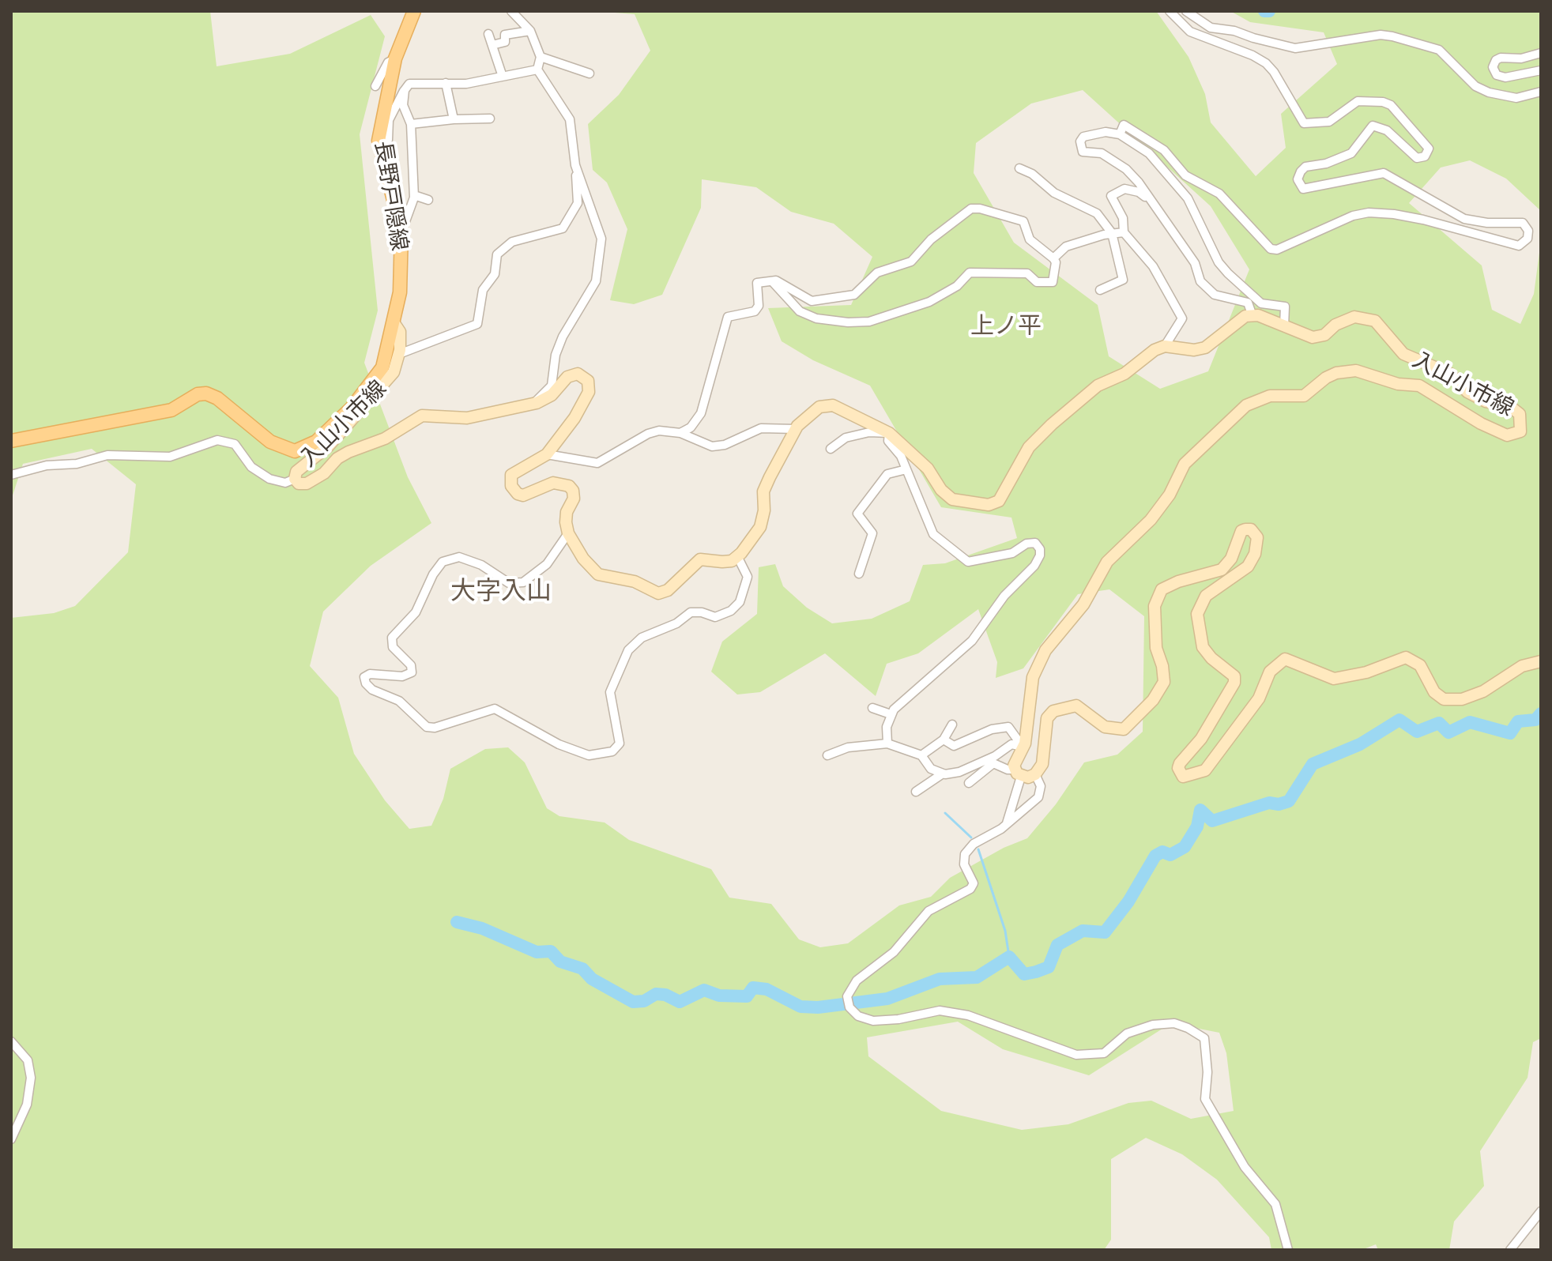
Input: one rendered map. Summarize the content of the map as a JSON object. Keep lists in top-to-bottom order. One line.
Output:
{"streets":{"main road":["長野戸隠線","入山小市線"]},"crossings":[["長野戸隠線","入山小市線"]],"districts":["上ノ平","大字入山"]}
